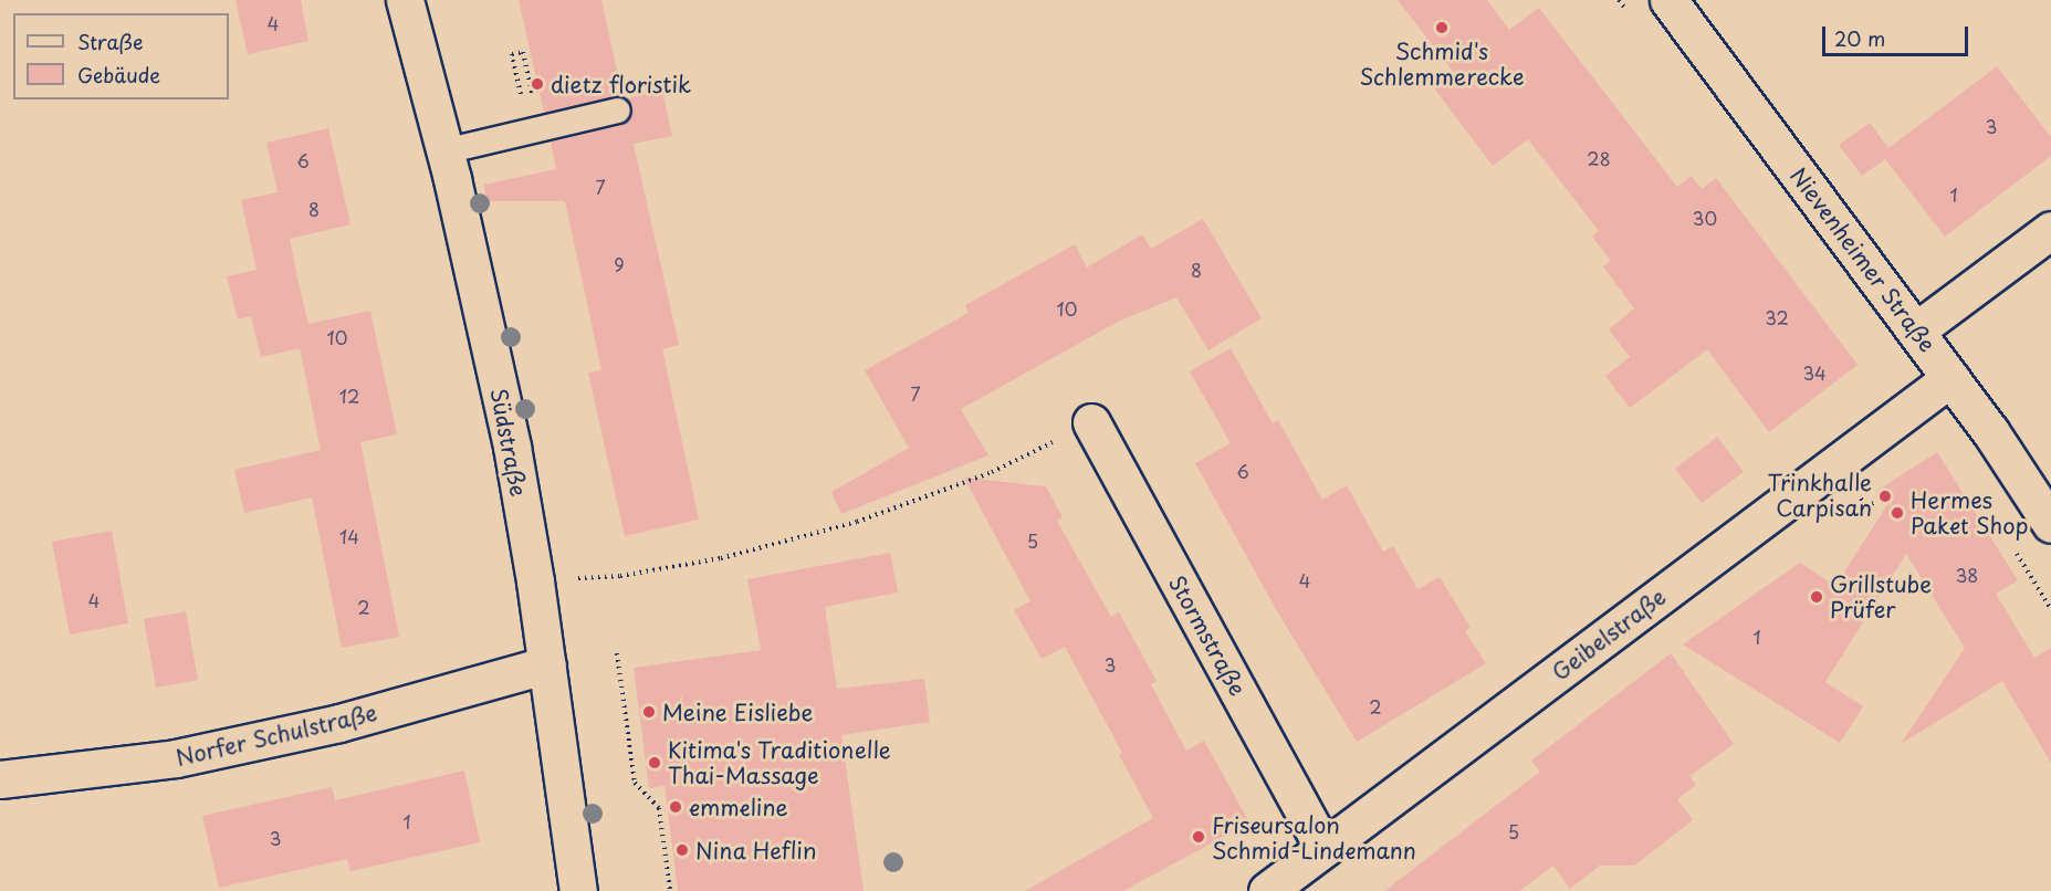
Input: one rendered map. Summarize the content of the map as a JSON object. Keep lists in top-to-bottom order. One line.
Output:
{"streets":{"street":["Nievenheimer Straße","Südstraße","Geibelstraße","Stormstraße","Norfer Schulstraße"]},"crossings":[["Nievenheimer Straße","Geibelstraße"],["Südstraße","Norfer Schulstraße"],["Geibelstraße","Stormstraße"]],"places":["Schmid's Schlemmerecke","dietz floristik","Trinkhalle Carpisan","Hermes Paket Shop","Grillstube Prüfer","Meine Eisliebe","Kitima's Traditionelle Thai-Massage","emmeline","Friseursalon Schmid-Lindemann","Nina Heflin"],"house_numbers":["4","3","28","6","7","1","8","30","9","8","10","32","10","34","7","12","6","14","5","38","4","4","2","1","3","2","1","5","3"],"legend":["Straße","Gebäude"],"scale_bar":"20 m"}
